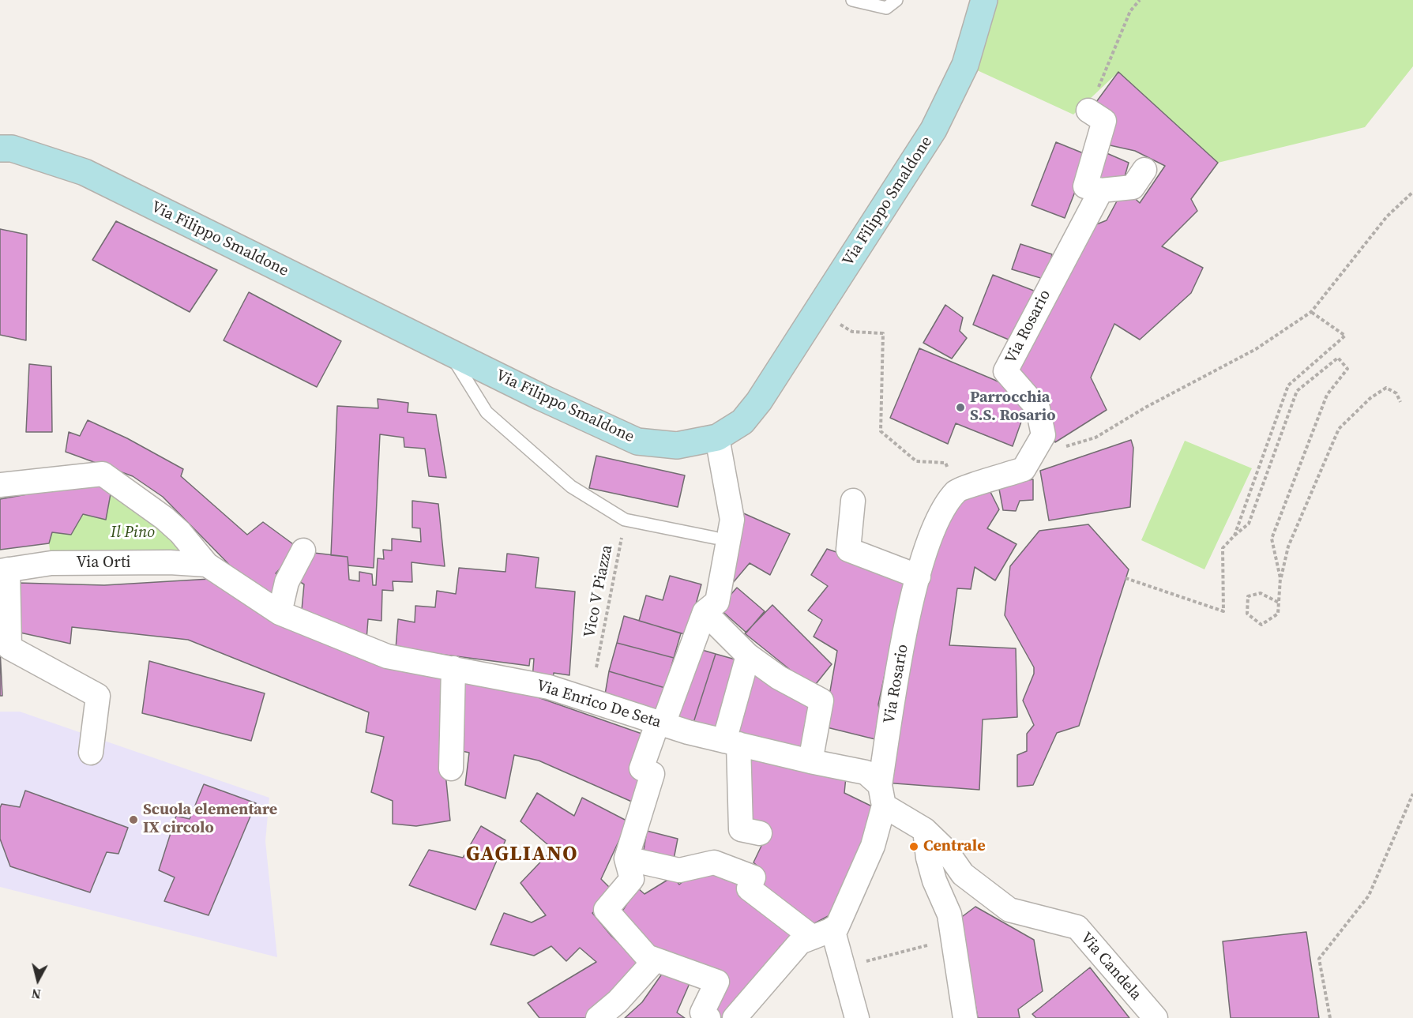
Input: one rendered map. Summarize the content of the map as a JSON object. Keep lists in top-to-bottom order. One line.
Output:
{"streets":{"street":["Via Filippo Smaldone","Via Rosario","Via Orti","Via Enrico De Seta","Via Candela"],"path":["Vico V Piazza"]},"crossings":[["Via Rosario","Via Enrico De Seta"],["Via Orti","Via Enrico De Seta"],["Via Enrico De Seta","Via Candela"]],"districts":["GAGLIANO"],"parks":["Il Pino"],"places":["Parrocchia S.S. Rosario","Scuola elementare IX circolo","Centrale"],"north":"bottom"}
